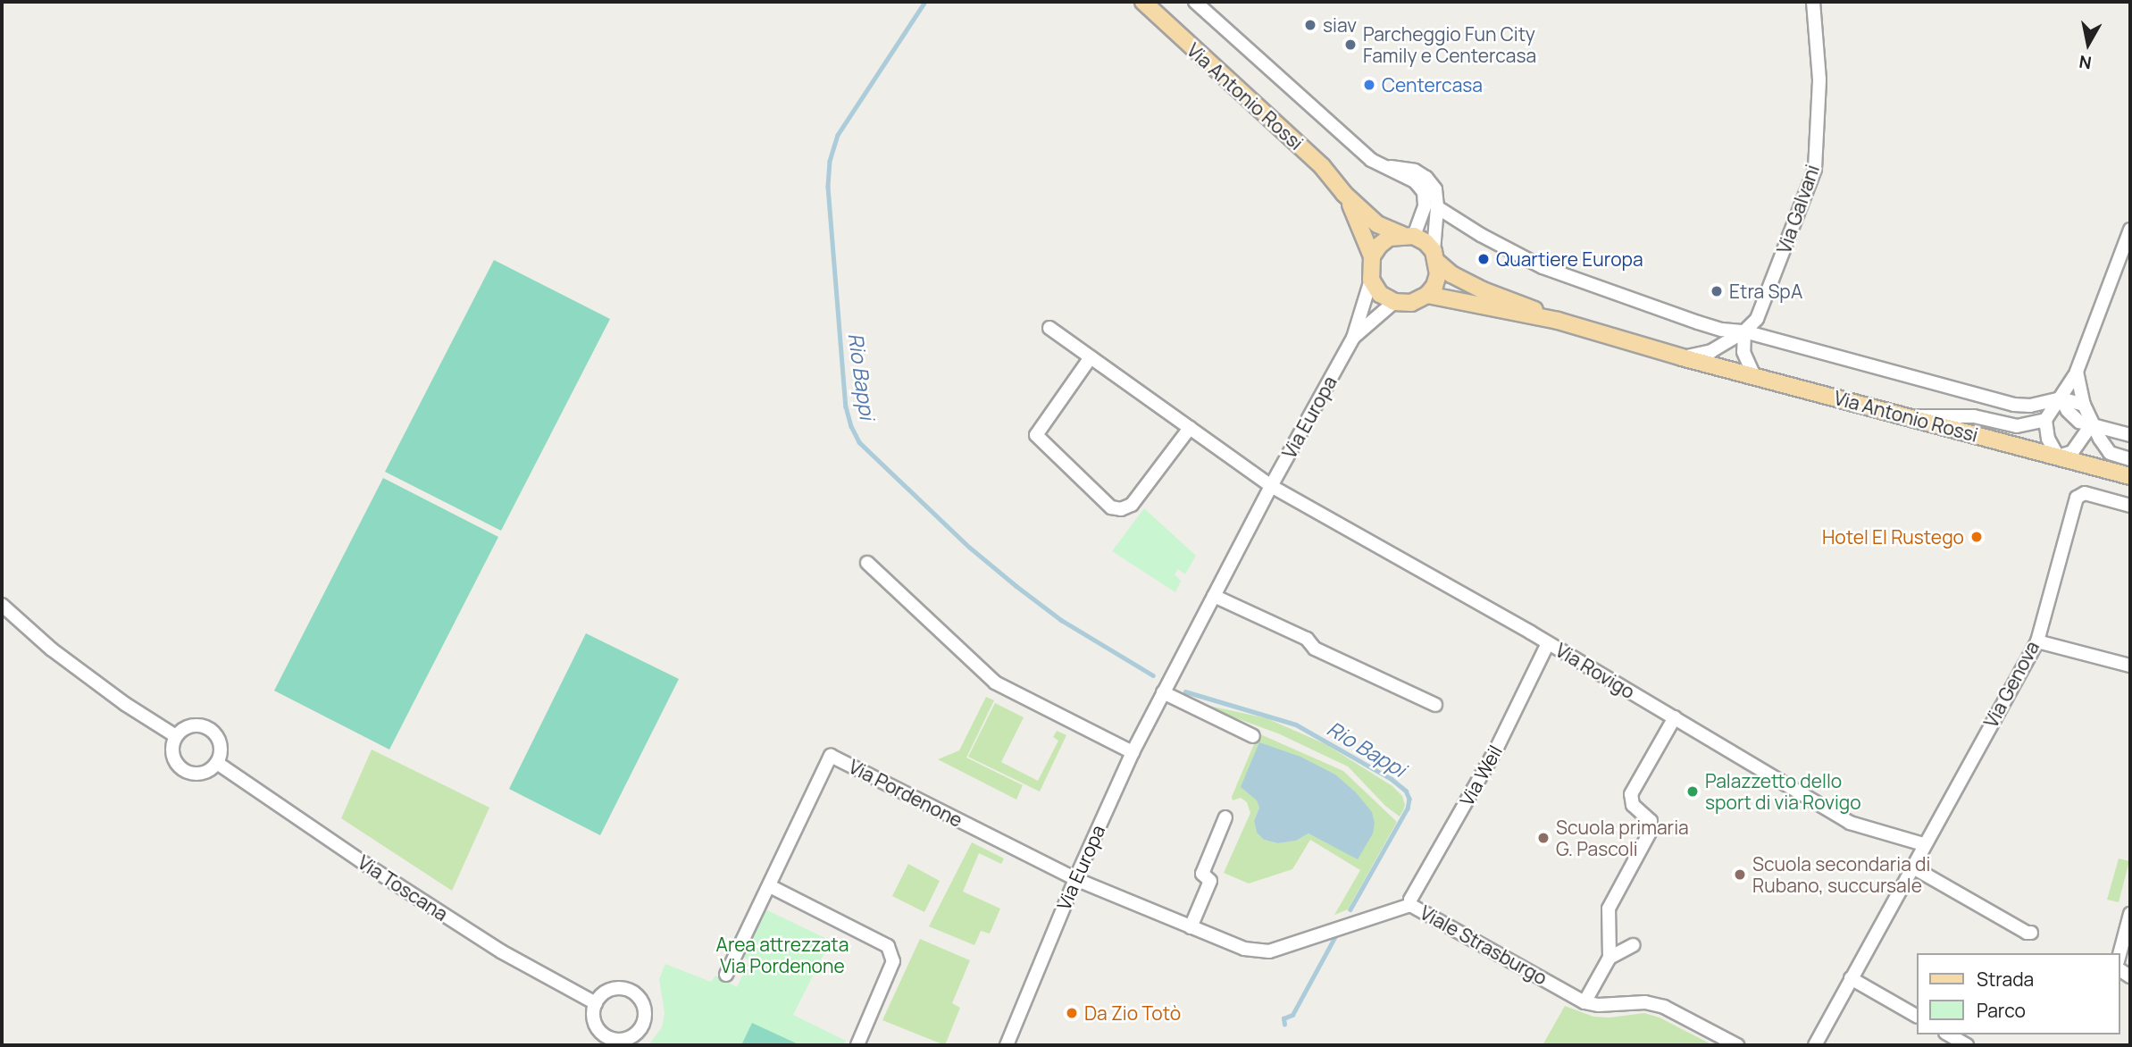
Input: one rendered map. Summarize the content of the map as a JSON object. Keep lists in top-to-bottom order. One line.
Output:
{"streets":{"main road":["Via Antonio Rossi"],"street":["Via Galvani","Via Europa","Via Rovigo","Via Genova","Via Weil","Via Pordenone","Via Toscana","Viale Strasburgo"]},"crossings":[["Via Antonio Rossi","Via Galvani"],["Via Antonio Rossi","Via Europa"],["Via Europa","Via Rovigo"],["Via Europa","Via Pordenone"],["Via Europa","Viale Strasburgo"],["Via Rovigo","Via Genova"],["Via Rovigo","Via Weil"],["Via Weil","Viale Strasburgo"],["Via Pordenone","Viale Strasburgo"]],"water":["Rio Bappi"],"parks":["Area attrezzata Via Pordenone"],"places":["siav","Parcheggio Fun City Family e Centercasa","Centercasa","Quartiere Europa","Etra SpA","Hotel El Rustego","Palazzetto dello sport di via Rovigo","Scuola primaria G. Pascoli","Scuola secondaria di Rubano, succursale","Da Zio Totò"],"legend":["Strada","Parco"],"north":"bottom"}
